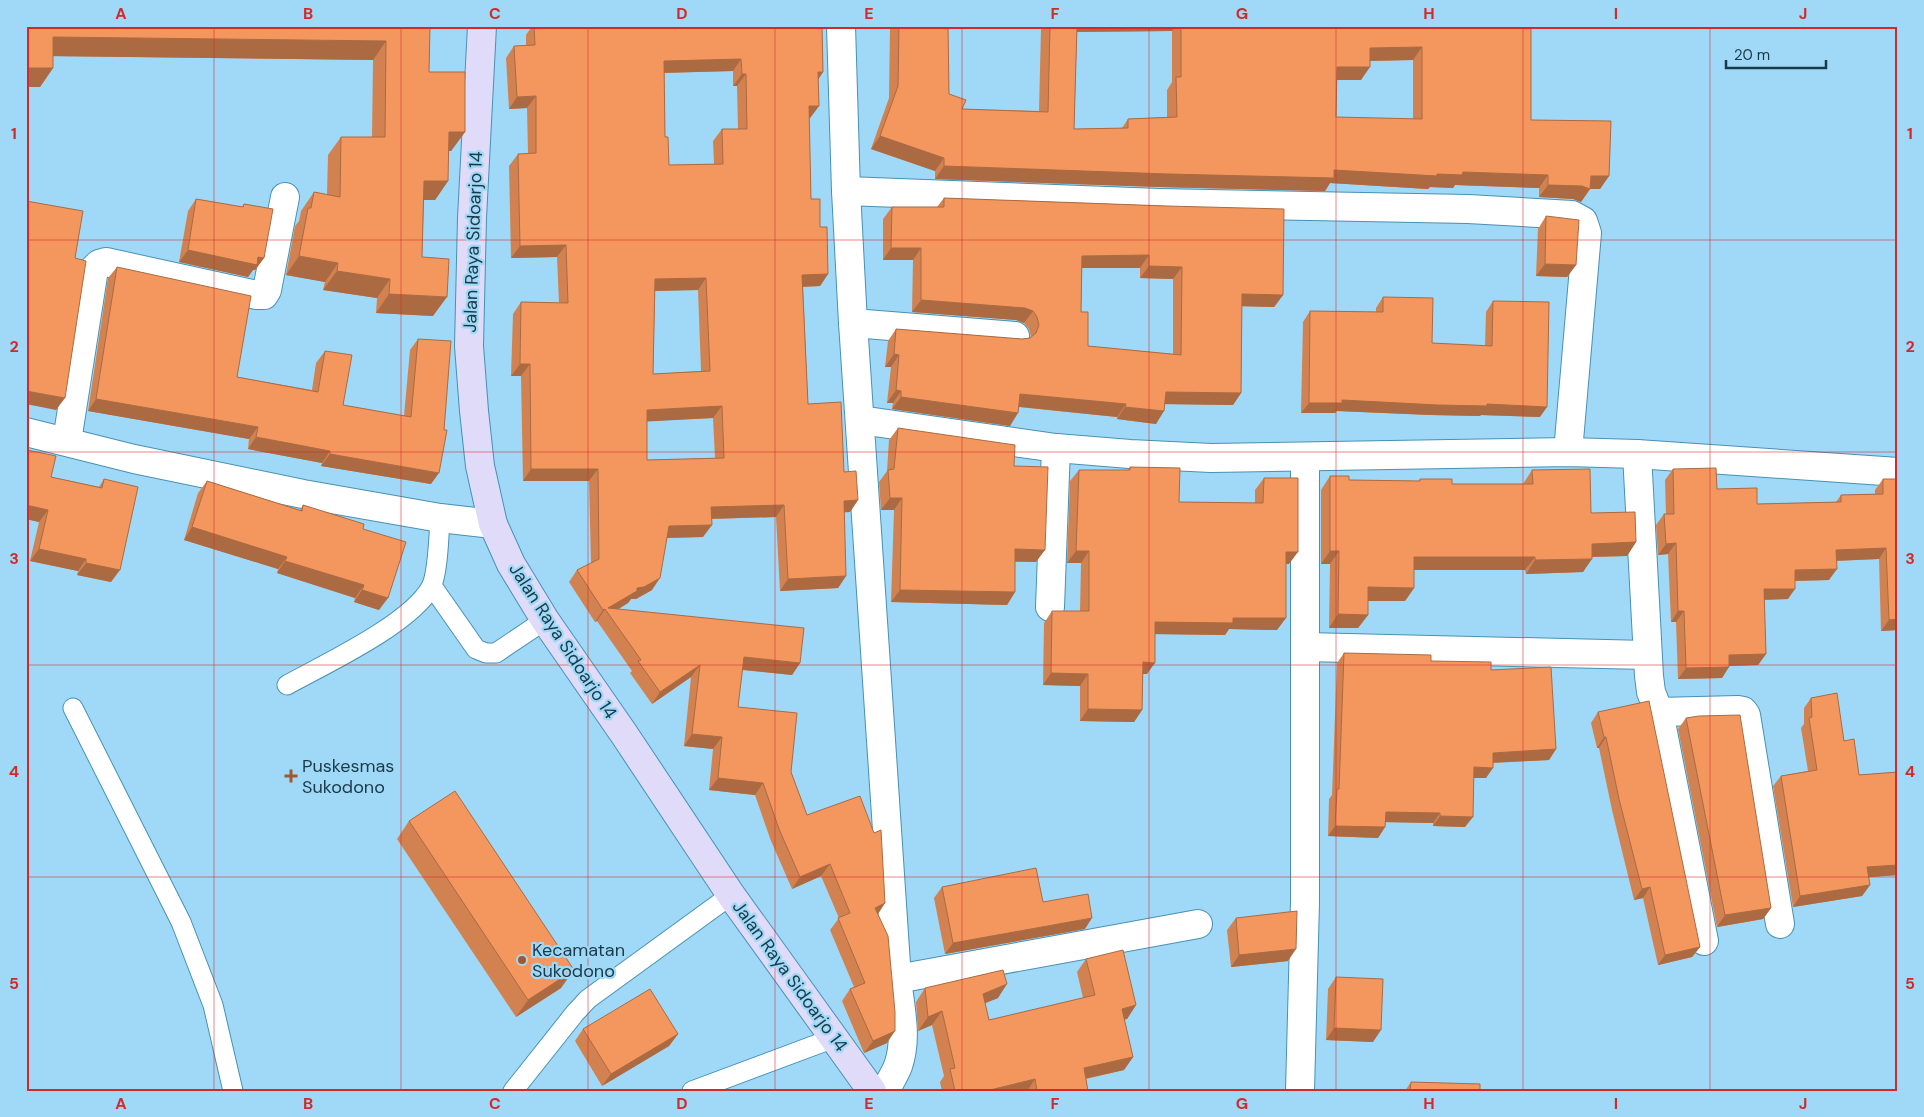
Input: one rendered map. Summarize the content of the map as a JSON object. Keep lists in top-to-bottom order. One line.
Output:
{"streets":{"main road":["Jalan Raya Sidoarjo 14"]},"places":{"health":["Puskesmas Sukodono"],"other":["Kecamatan Sukodono"]},"scale_bar":"20 m","grid":{"columns":["A","B","C","D","E","F","G","H","I","J"],"rows":["1","2","3","4","5"]}}
